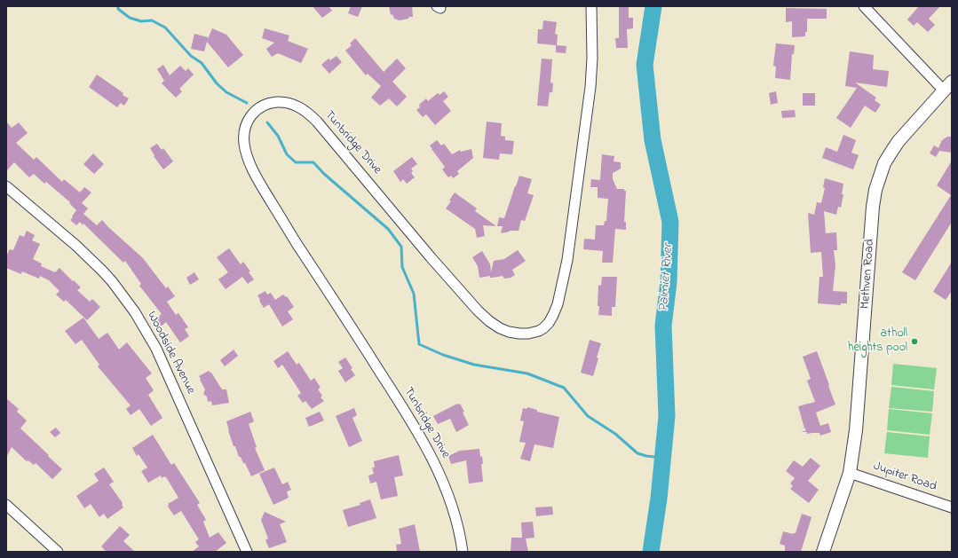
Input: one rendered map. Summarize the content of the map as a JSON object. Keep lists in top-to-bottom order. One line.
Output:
{"streets":{"street":["Tunbridge Drive","Methven Road","Woodside Avenue","Jupiter Road"]},"crossings":[["Methven Road","Jupiter Road"]],"water":["Palmiet River"],"places":["atholl heights pool"]}
